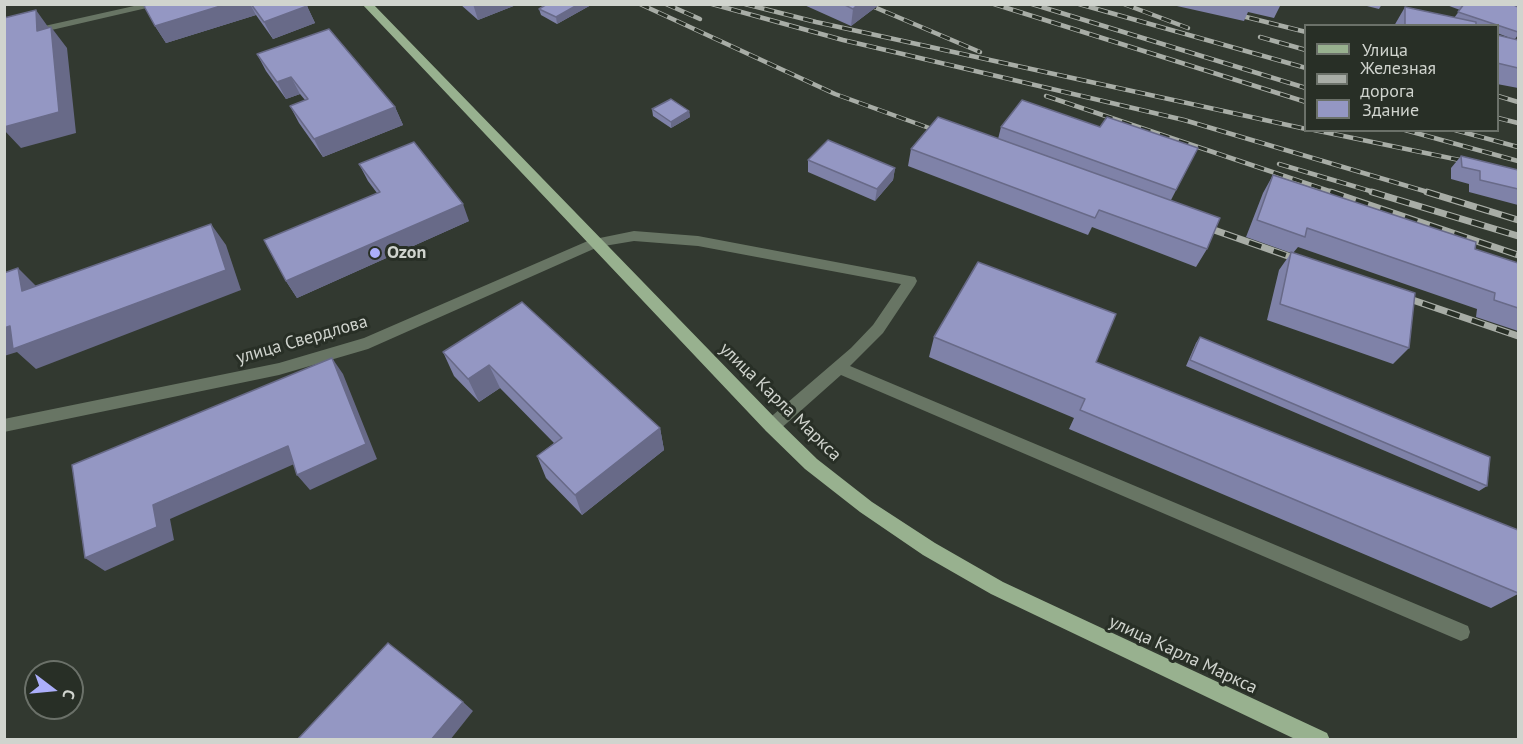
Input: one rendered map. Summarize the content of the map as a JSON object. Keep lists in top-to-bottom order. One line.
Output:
{"streets":{"main road":["улица Карла Маркса"],"street":["улица Свердлова"]},"crossings":[["улица Свердлова","улица Карла Маркса"]],"places":["Ozon"],"legend":["Улица","Железная дорога","Здание"],"north":"right"}
